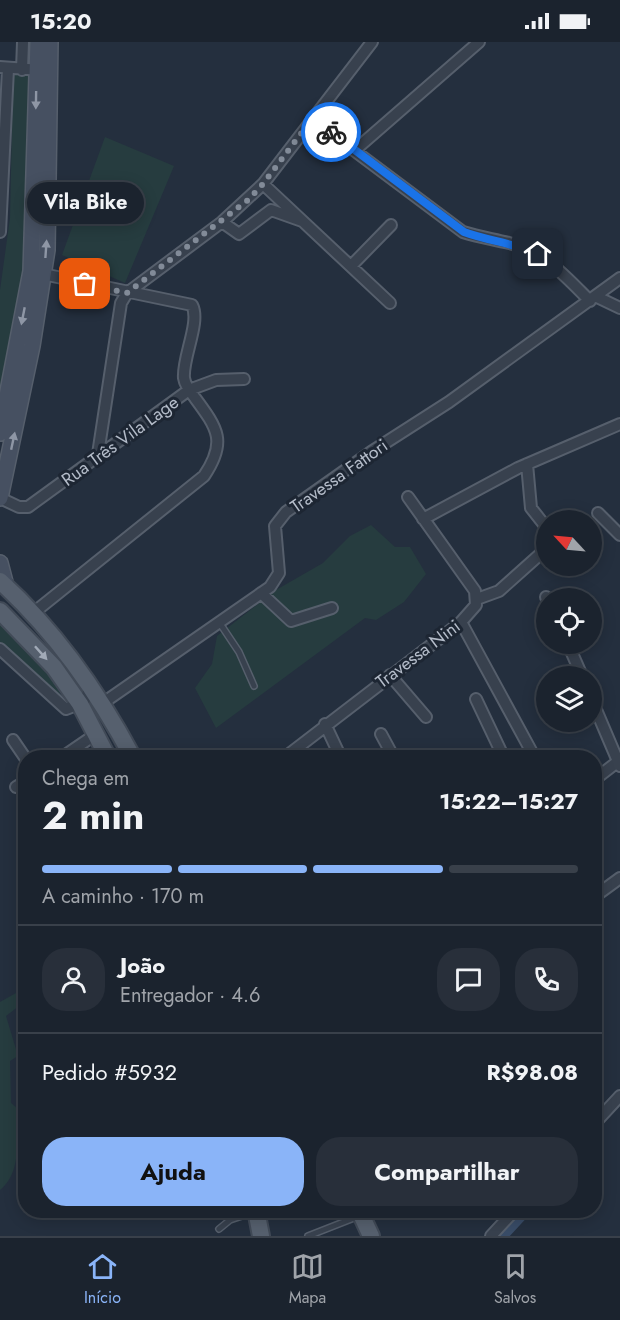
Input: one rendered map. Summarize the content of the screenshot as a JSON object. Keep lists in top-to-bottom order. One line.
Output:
{"streets":{"street":["Rua Três Vila Lage","Travessa Fattori","Travessa Nini"]},"places":["Vila Bike"],"north":"top left","page":{"status":"15:20","bubble":"Vila Bike","heading":["2 min","Chega em","15:22–15:27"],"panel":["João","Entregador · 4.6","Pedido #5932","R$98.08"],"bar":"A caminho · 170 m","buttons":["Ajuda","Compartilhar"],"tabs":["Início","Mapa","Salvos"]}}
